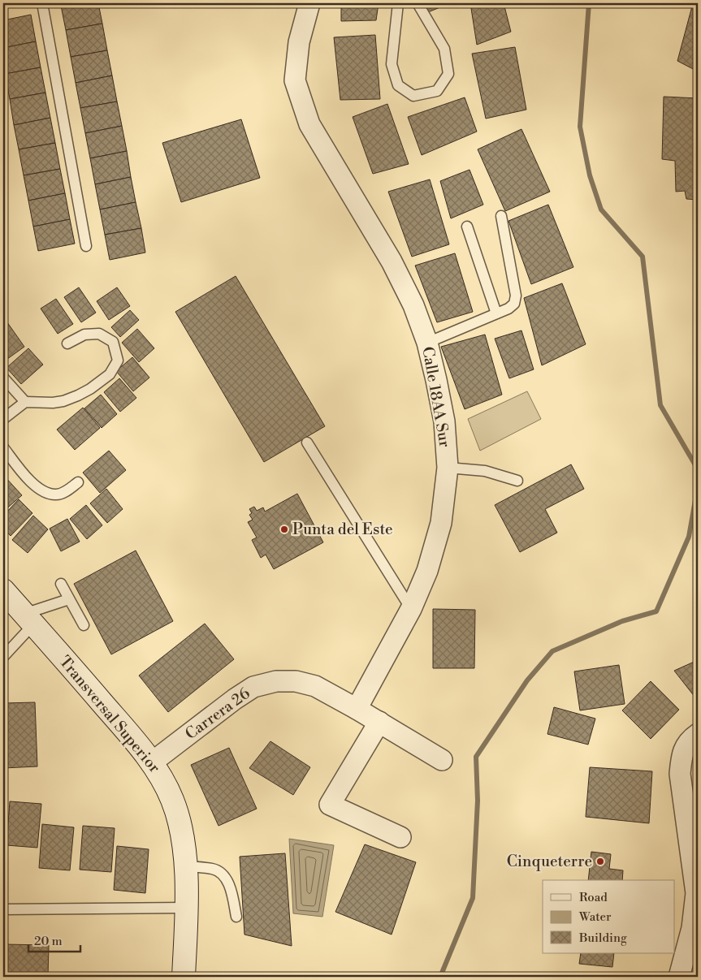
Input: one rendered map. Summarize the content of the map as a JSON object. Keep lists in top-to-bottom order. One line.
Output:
{"streets":{"main road":["Transversal Superior"],"street":["Calle 18AA Sur","Carrera 26"]},"crossings":[["Calle 18AA Sur","Carrera 26"],["Carrera 26","Transversal Superior"]],"places":["Punta del Este","Cinqueterre"],"legend":["Road","Water","Building"],"scale_bar":"20 m"}
